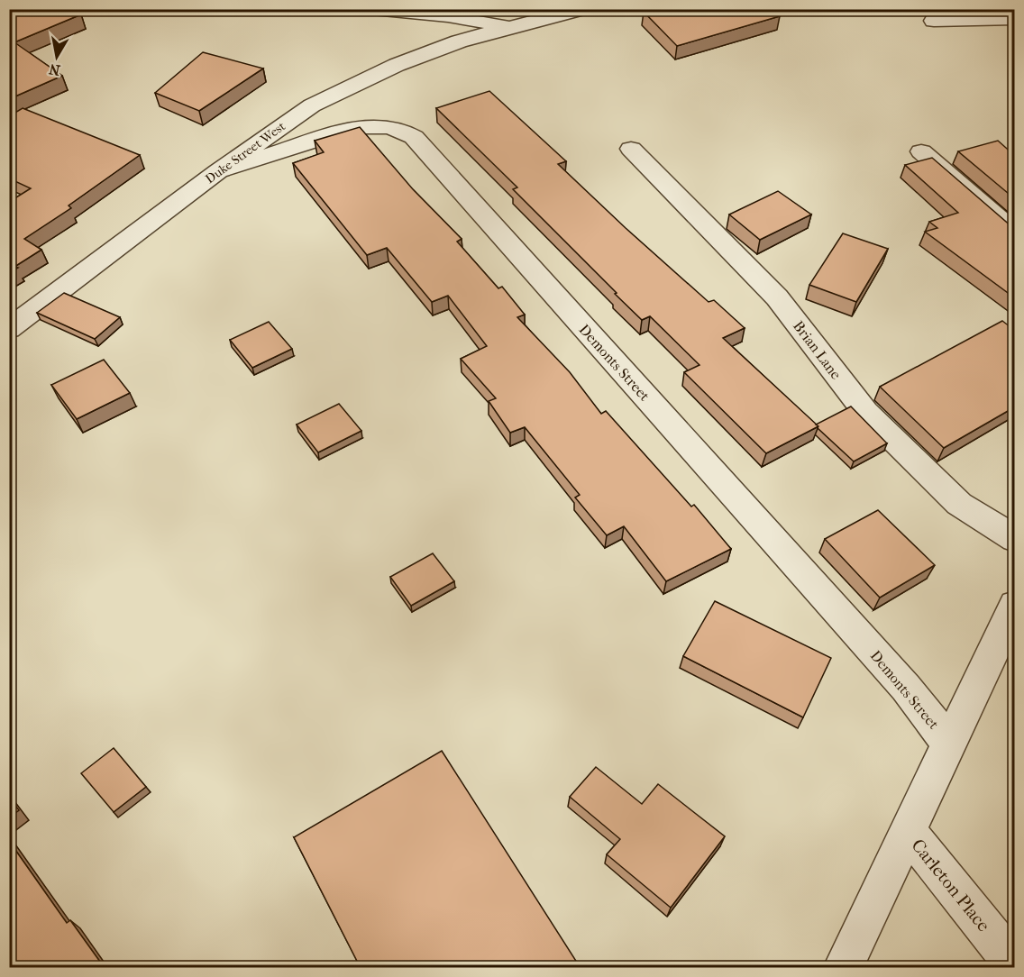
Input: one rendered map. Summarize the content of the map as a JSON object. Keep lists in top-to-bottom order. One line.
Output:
{"streets":{"street":["Duke Street West","Brian Lane","Demonts Street","Carleton Place"]},"crossings":[["Duke Street West","Demonts Street"]],"north":"bottom"}
